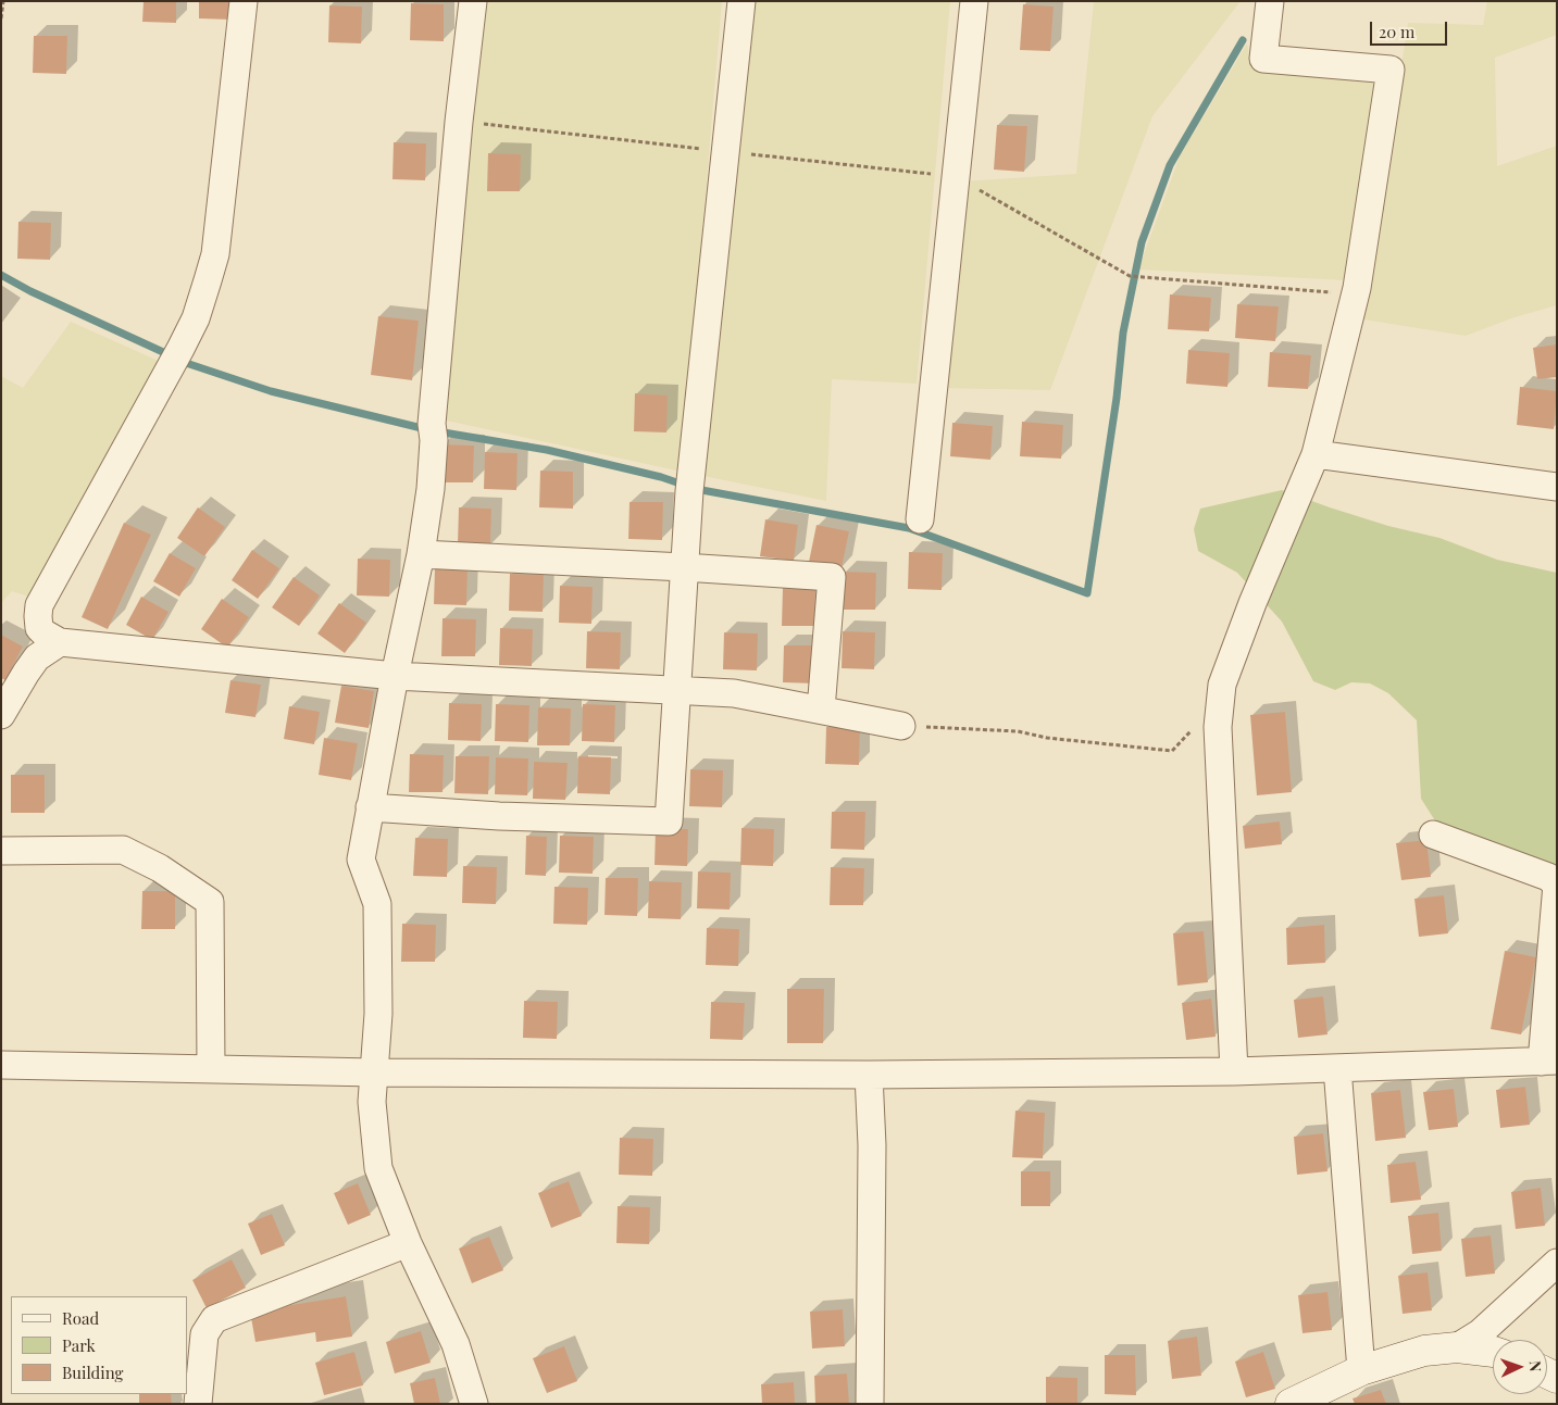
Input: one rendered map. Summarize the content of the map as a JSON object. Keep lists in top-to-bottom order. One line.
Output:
{"legend":["Road","Park","Building"],"scale_bar":"20 m","north":"right"}
